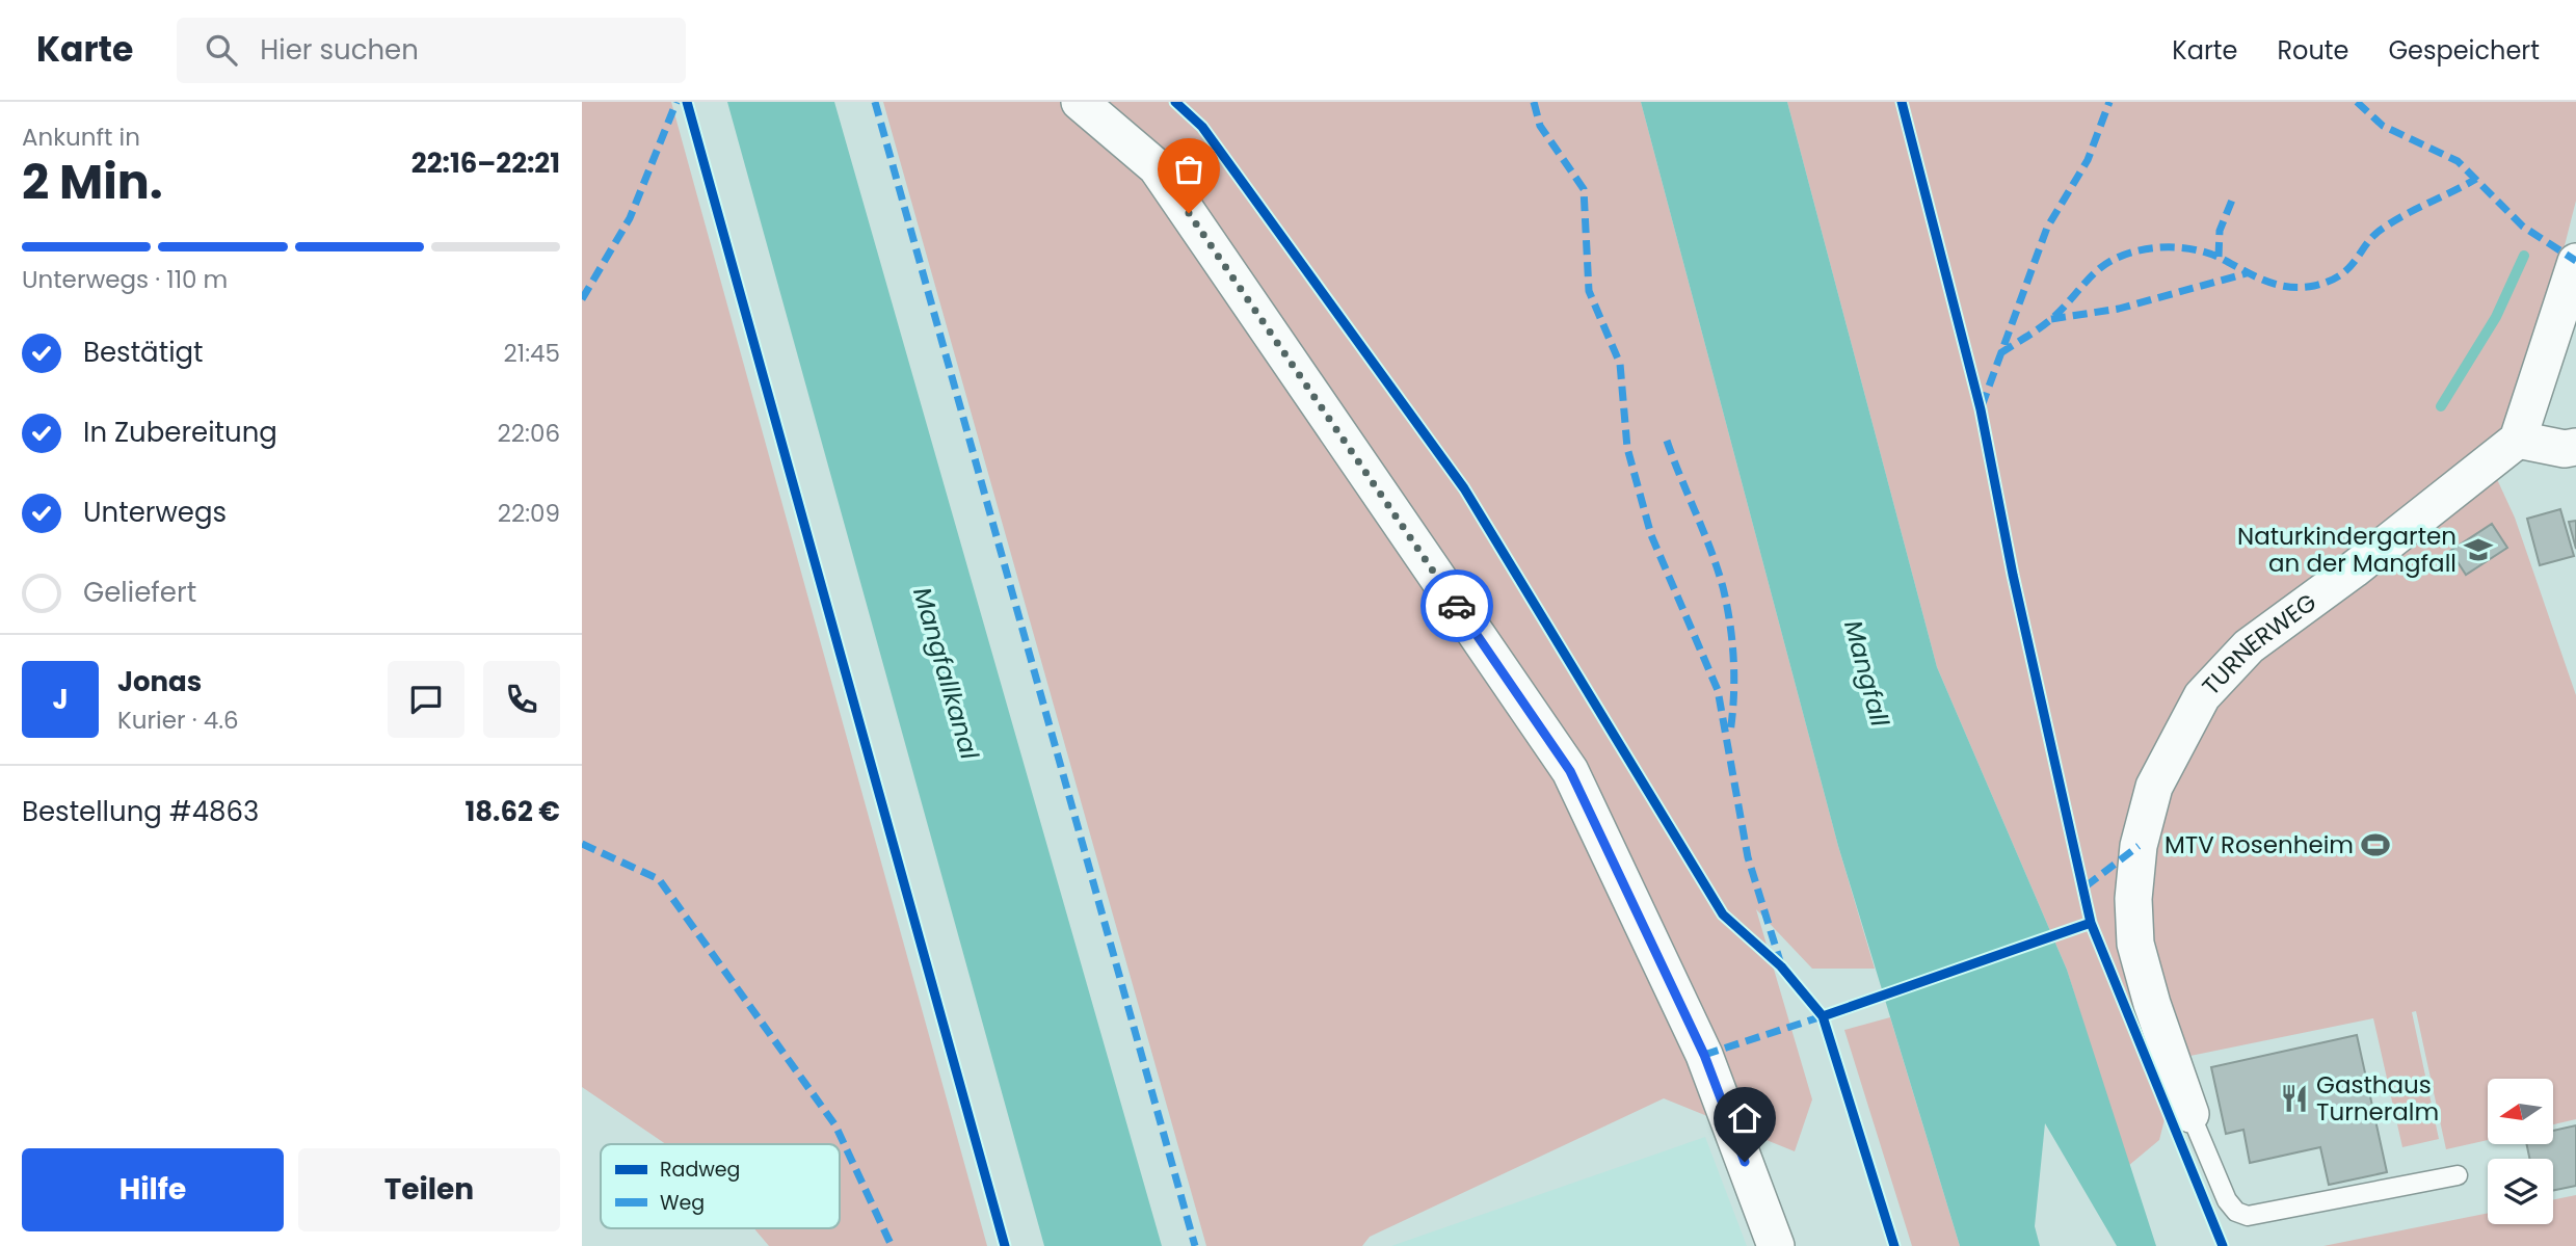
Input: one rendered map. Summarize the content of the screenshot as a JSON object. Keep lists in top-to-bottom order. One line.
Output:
{"streets":{"street":["TURNERWEG"]},"water":["Mangfallkanal","Mangfall"],"places":{"school or university":["Naturkindergarten an der Mangfall"],"sports":["MTV Rosenheim"],"restaurant":["Gasthaus Turneralm"]},"legend":["Radweg","Weg"],"north":"left","page":{"header":"Karte","search":"Hier suchen","nav":["Karte","Route","Gespeichert"],"heading":["2 Min.","Ankunft in","22:16–22:21"],"panel":["Jonas","Kurier · 4.6","Bestellung #4863","18.62 €"],"bar":"Unterwegs · 110 m","list":[["Bestätigt","21:45"],["In Zubereitung","22:06"],["Unterwegs","22:09"],"Geliefert"],"round":"J","buttons":["Hilfe","Teilen"]}}
